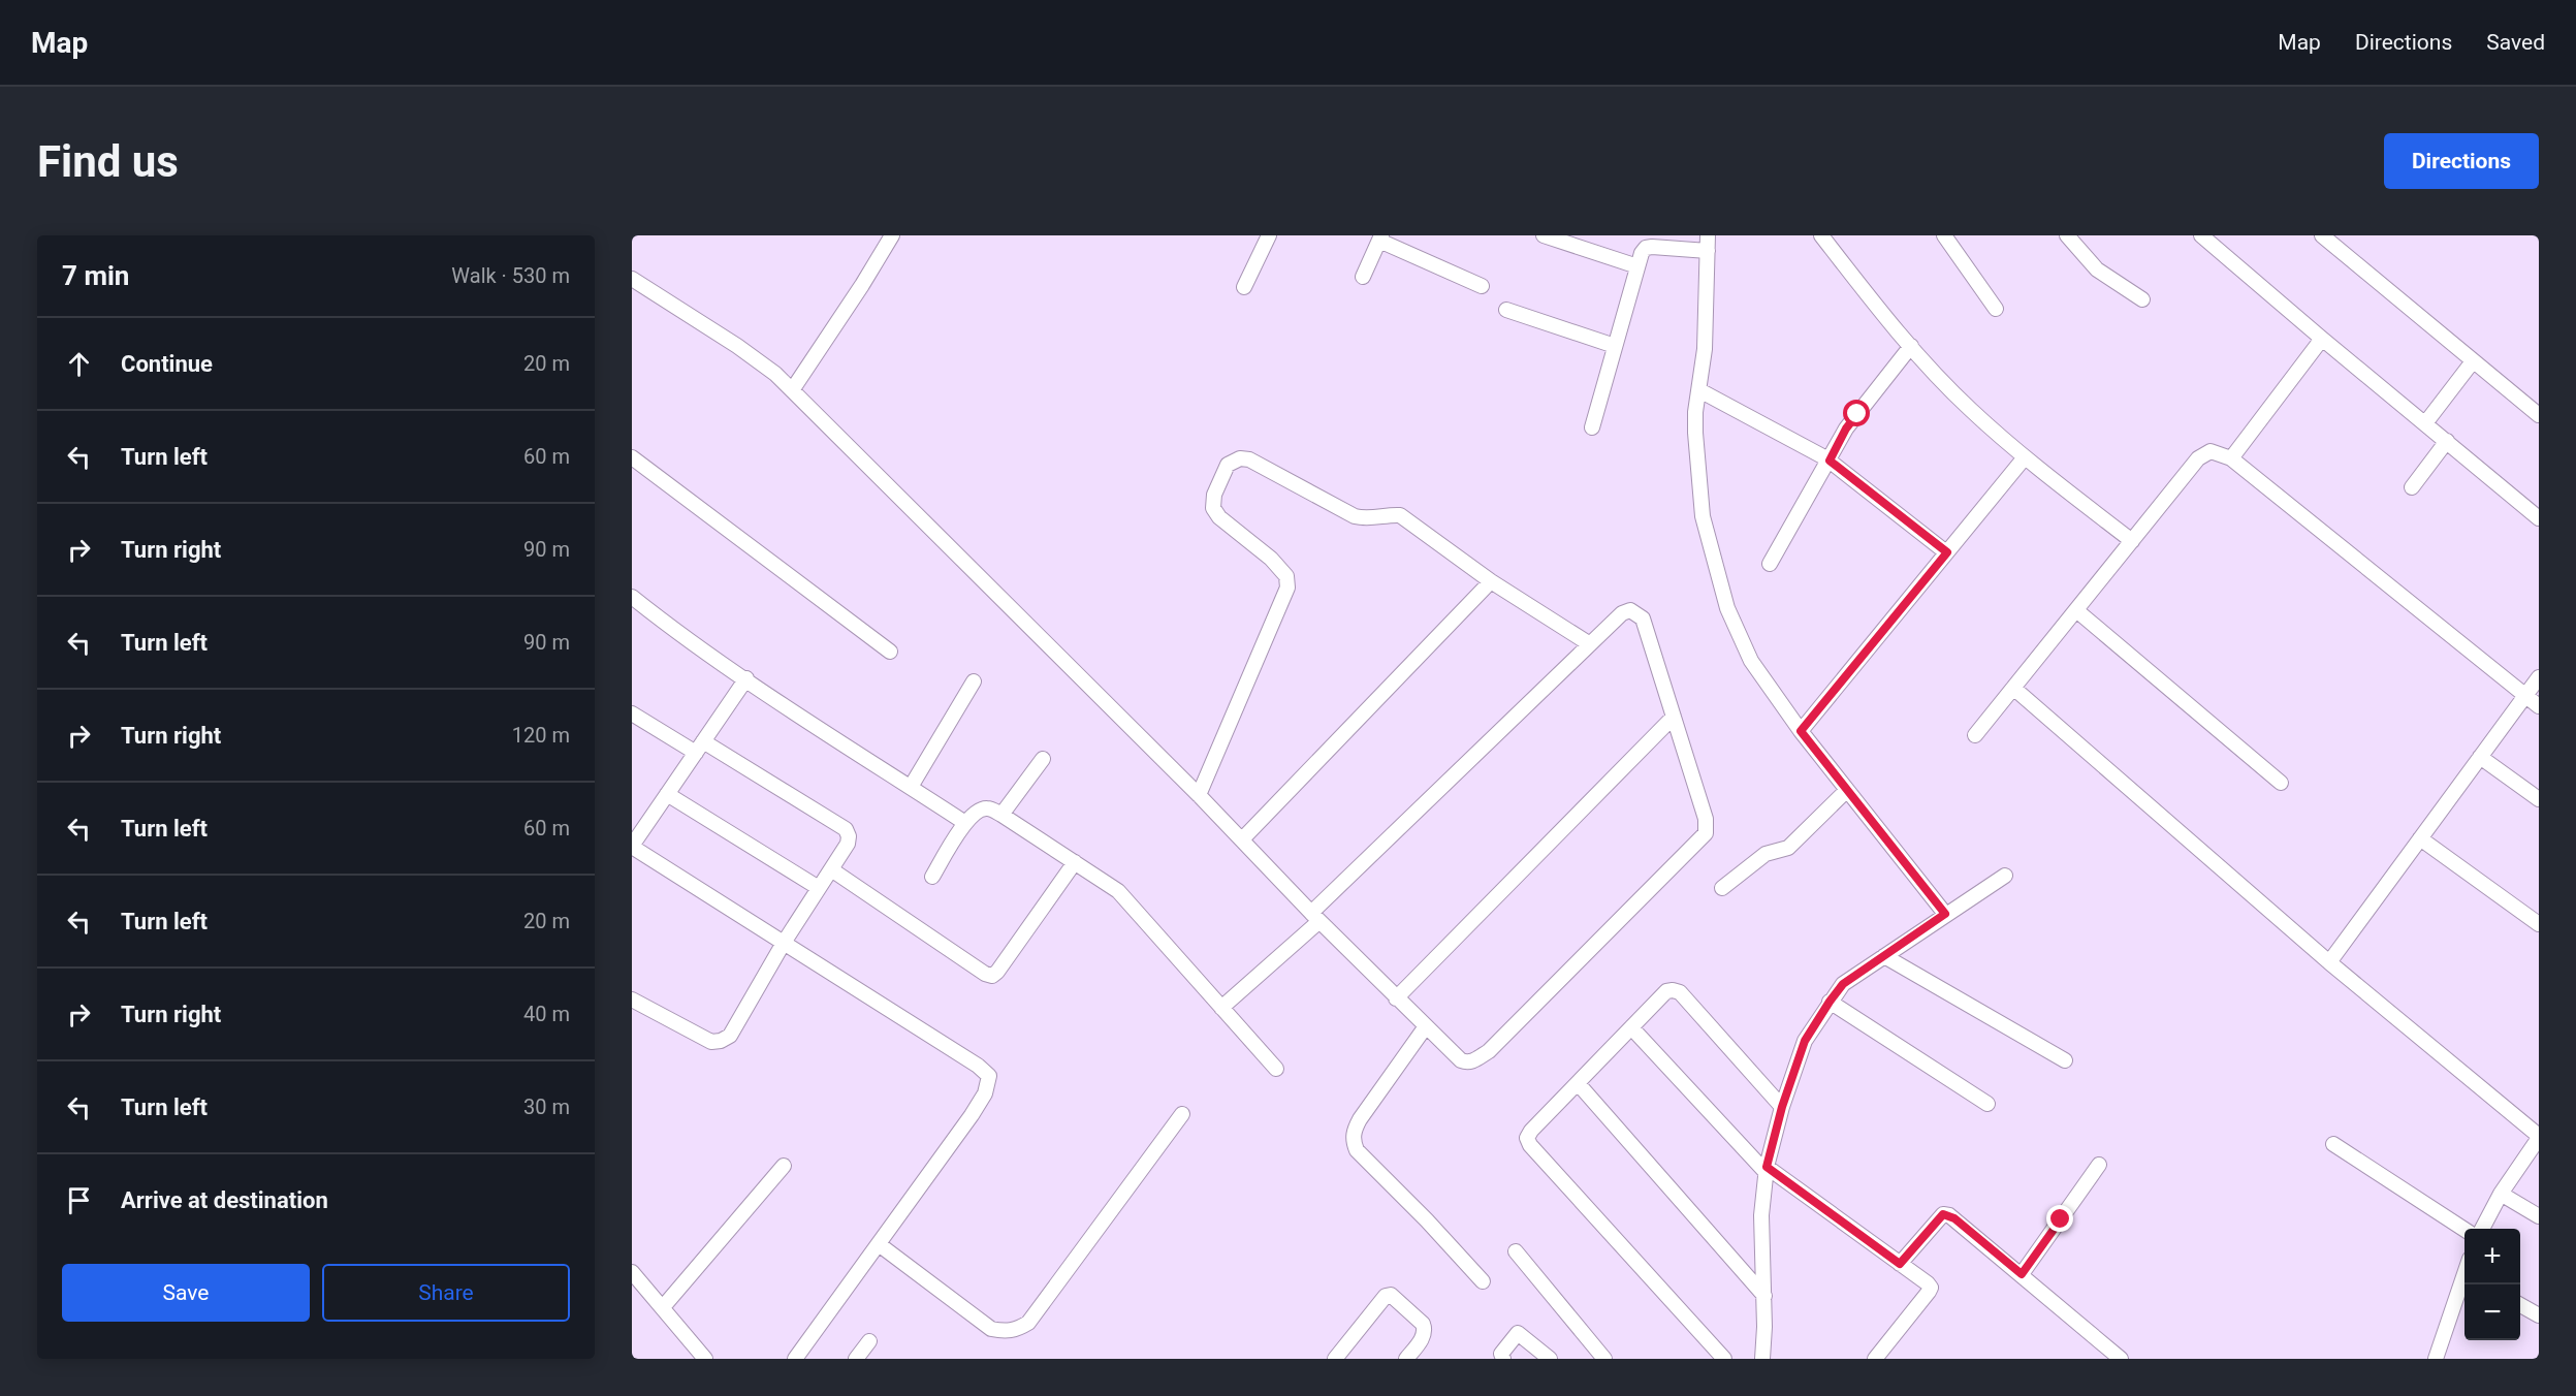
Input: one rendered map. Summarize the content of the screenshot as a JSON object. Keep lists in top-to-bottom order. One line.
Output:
{"page":{"header":"Map","nav":["Map","Directions","Saved"],"buttons":["Directions",["Save","Share"]],"title":"Find us","heading":["7 min","Walk · 530 m"],"list":[["Continue","20 m"],["Turn left","60 m"],["Turn right","90 m"],["Turn left","90 m"],["Turn right","120 m"],["Turn left","60 m"],["Turn left","20 m"],["Turn right","40 m"],["Turn left","30 m"],"Arrive at destination"],"map_buttons":["+","−"]}}
